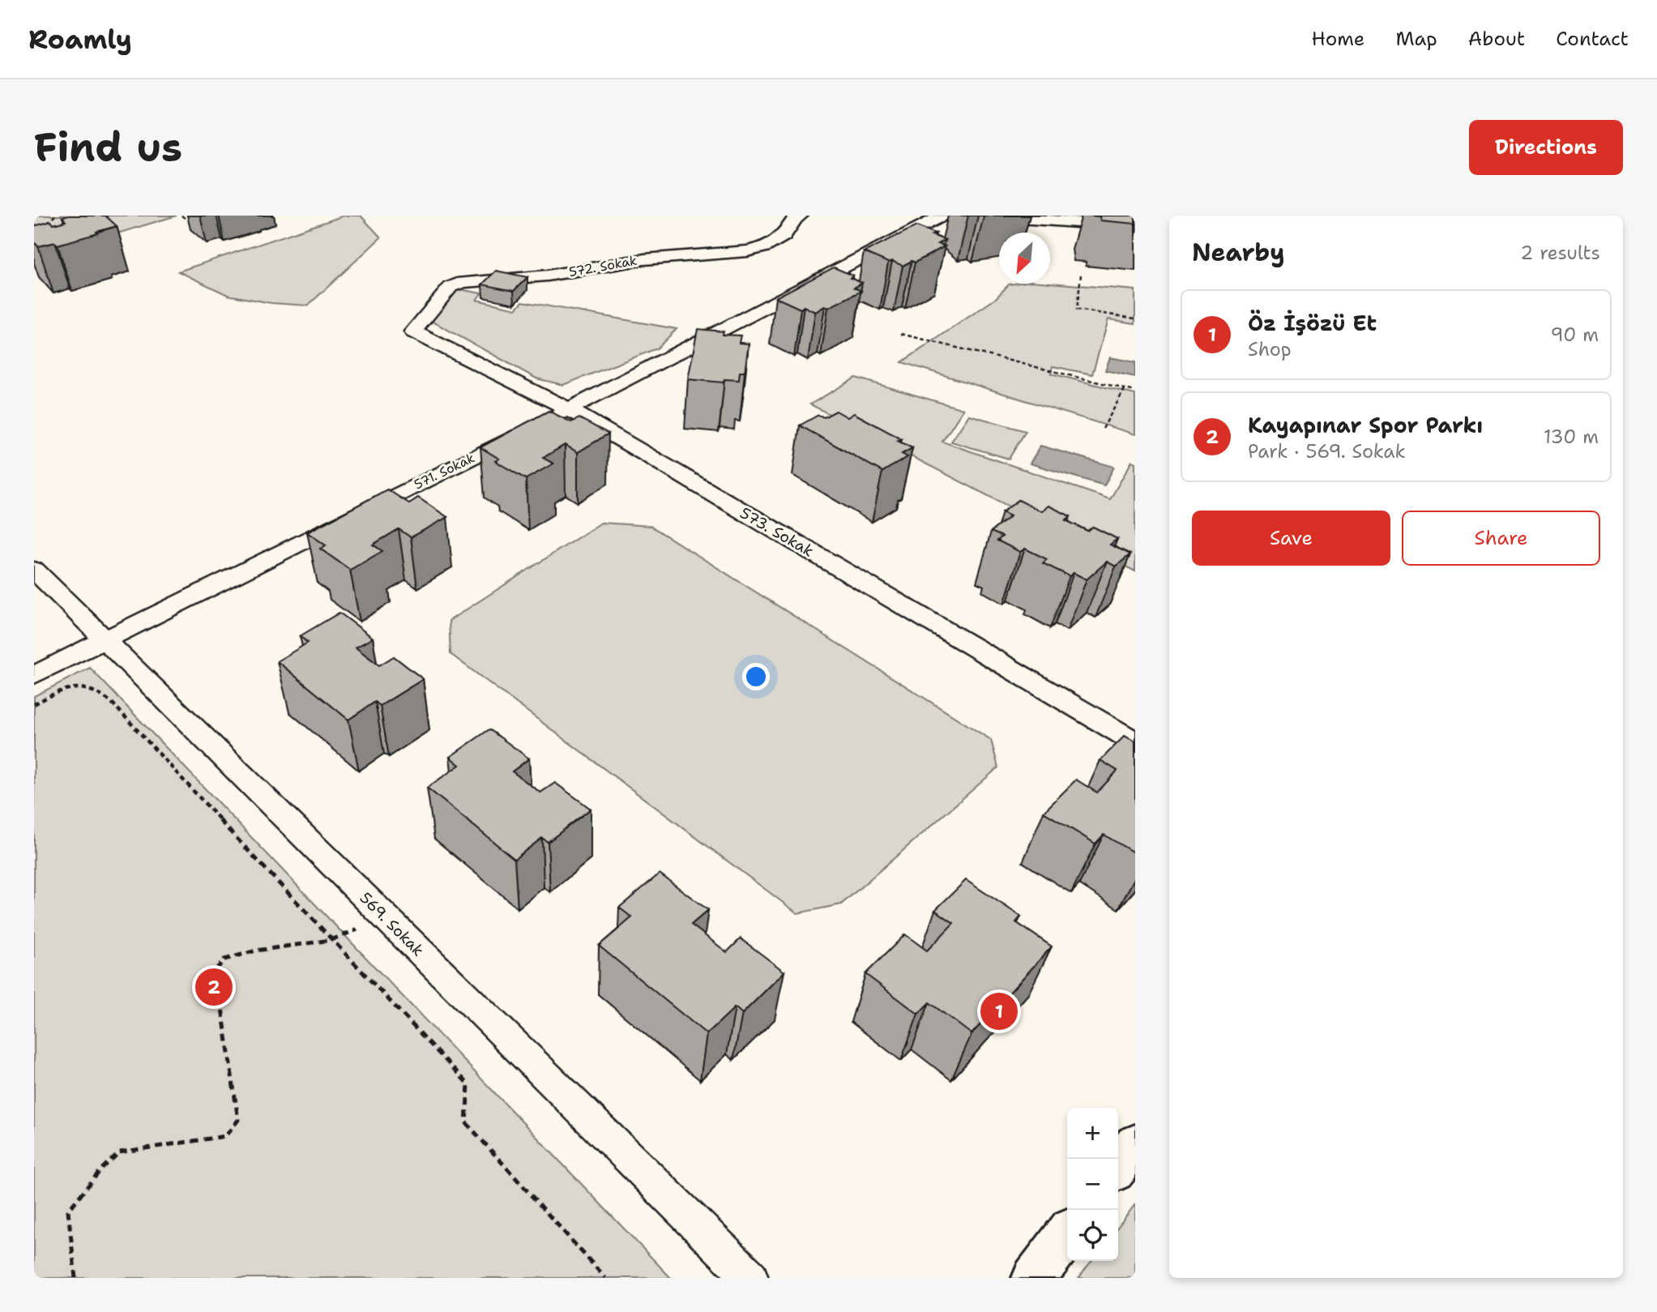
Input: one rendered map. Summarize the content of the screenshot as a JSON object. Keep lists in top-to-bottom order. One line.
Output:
{"streets":{"street":["572. Sokak","571. Sokak","573. Sokak","569. Sokak"]},"crossings":[["572. Sokak","573. Sokak"],["571. Sokak","573. Sokak"],["571. Sokak","569. Sokak"]],"north":"bottom left","page":{"header":"Roamly","nav":["Home","Map","About","Contact"],"buttons":["Directions",["Save","Share"]],"title":"Find us","heading":["Nearby","2 results"],"list":[{"mark":"1","name":"Öz İşözü Et","note":"Shop","value":"90 m"},{"mark":"2","name":"Kayapınar Spor Parkı","note":"Park · 569. Sokak","value":"130 m"}],"pins":["2","1"],"map_buttons":["+","−"]}}
